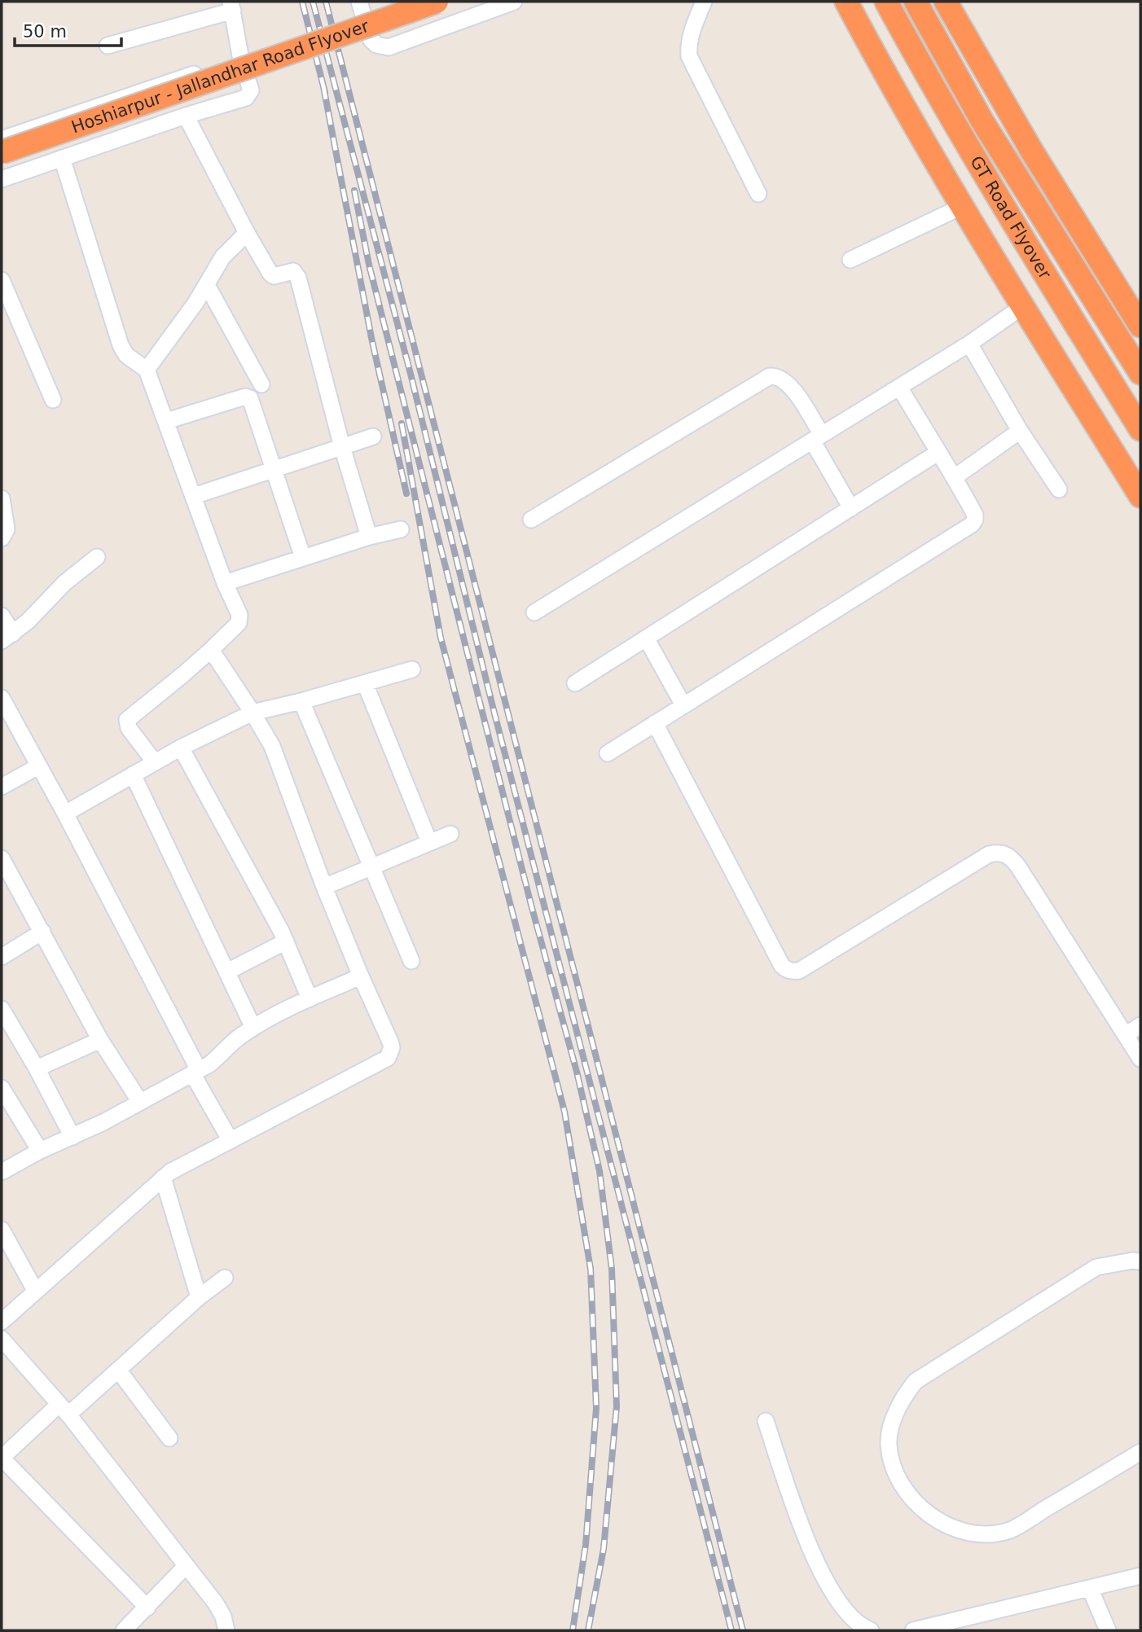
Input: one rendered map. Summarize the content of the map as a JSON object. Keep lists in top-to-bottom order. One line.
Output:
{"streets":{"highway":["Hoshiarpur - Jallandhar Road Flyover","GT Road Flyover"]},"scale_bar":"50 m"}
